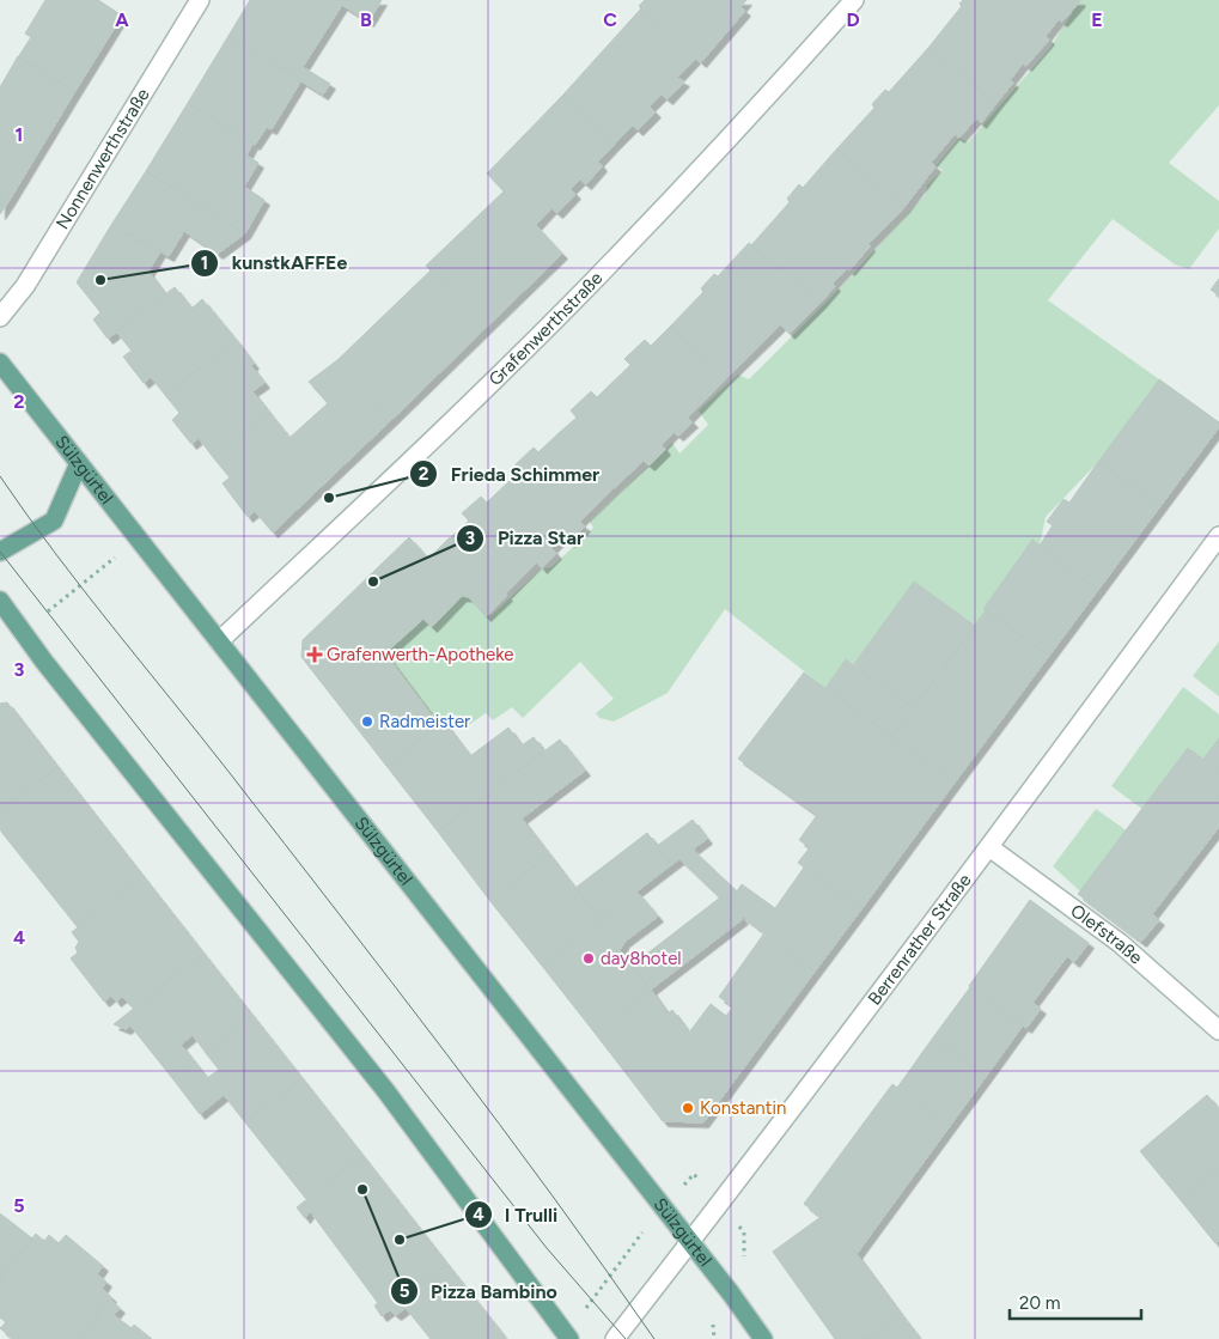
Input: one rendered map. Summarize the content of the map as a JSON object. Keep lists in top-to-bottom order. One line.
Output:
{"streets":{"main road":["Sülzgürtel"],"street":["Nonnenwerthstraße","Grafenwerthstraße","Olefstraße","Berrenrather Straße"]},"crossings":[["Grafenwerthstraße","Sülzgürtel"],["Sülzgürtel","Berrenrather Straße"],["Olefstraße","Berrenrather Straße"]],"places":{"other":["kunstkAFFEe","Frieda Schimmer","Pizza Star","Radmeister","day8hotel","Konstantin","Pizza Bambino","I Trulli"],"health":["Grafenwerth-Apotheke"]},"scale_bar":"20 m","grid":{"columns":["A","B","C","D","E"],"rows":["1","2","3","4","5"]}}
